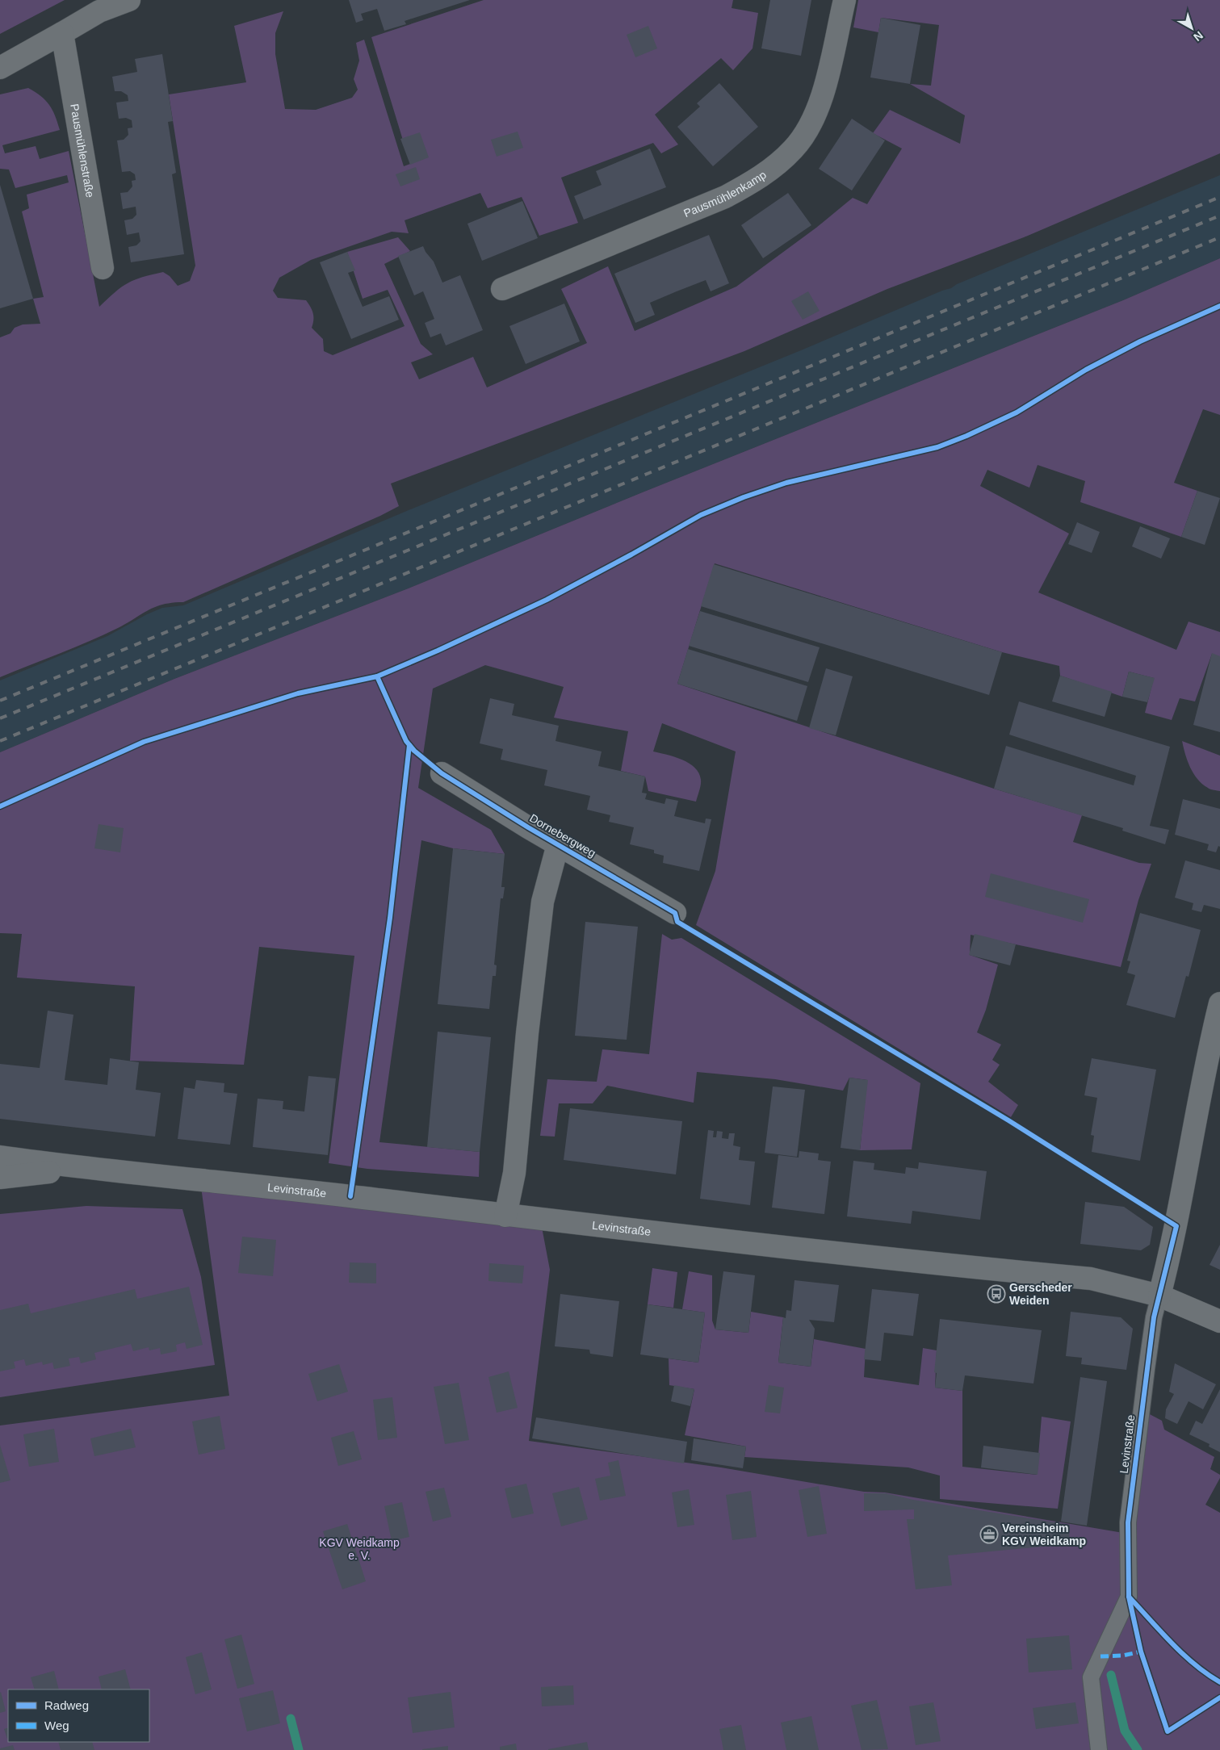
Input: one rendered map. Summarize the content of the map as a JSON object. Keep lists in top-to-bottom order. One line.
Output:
{"streets":{"street":["Pausmühlenstraße","Pausmühlenkamp","Dornebergweg","Levinstraße"]},"crossings":[["Dornebergweg","Levinstraße"]],"parks":["KGV Weidkamp e. V."],"places":{"bus stop":["Gerscheder Weiden"],"office":["Vereinsheim KGV Weidkamp"]},"legend":["Radweg","Weg"],"north":"bottom right"}
